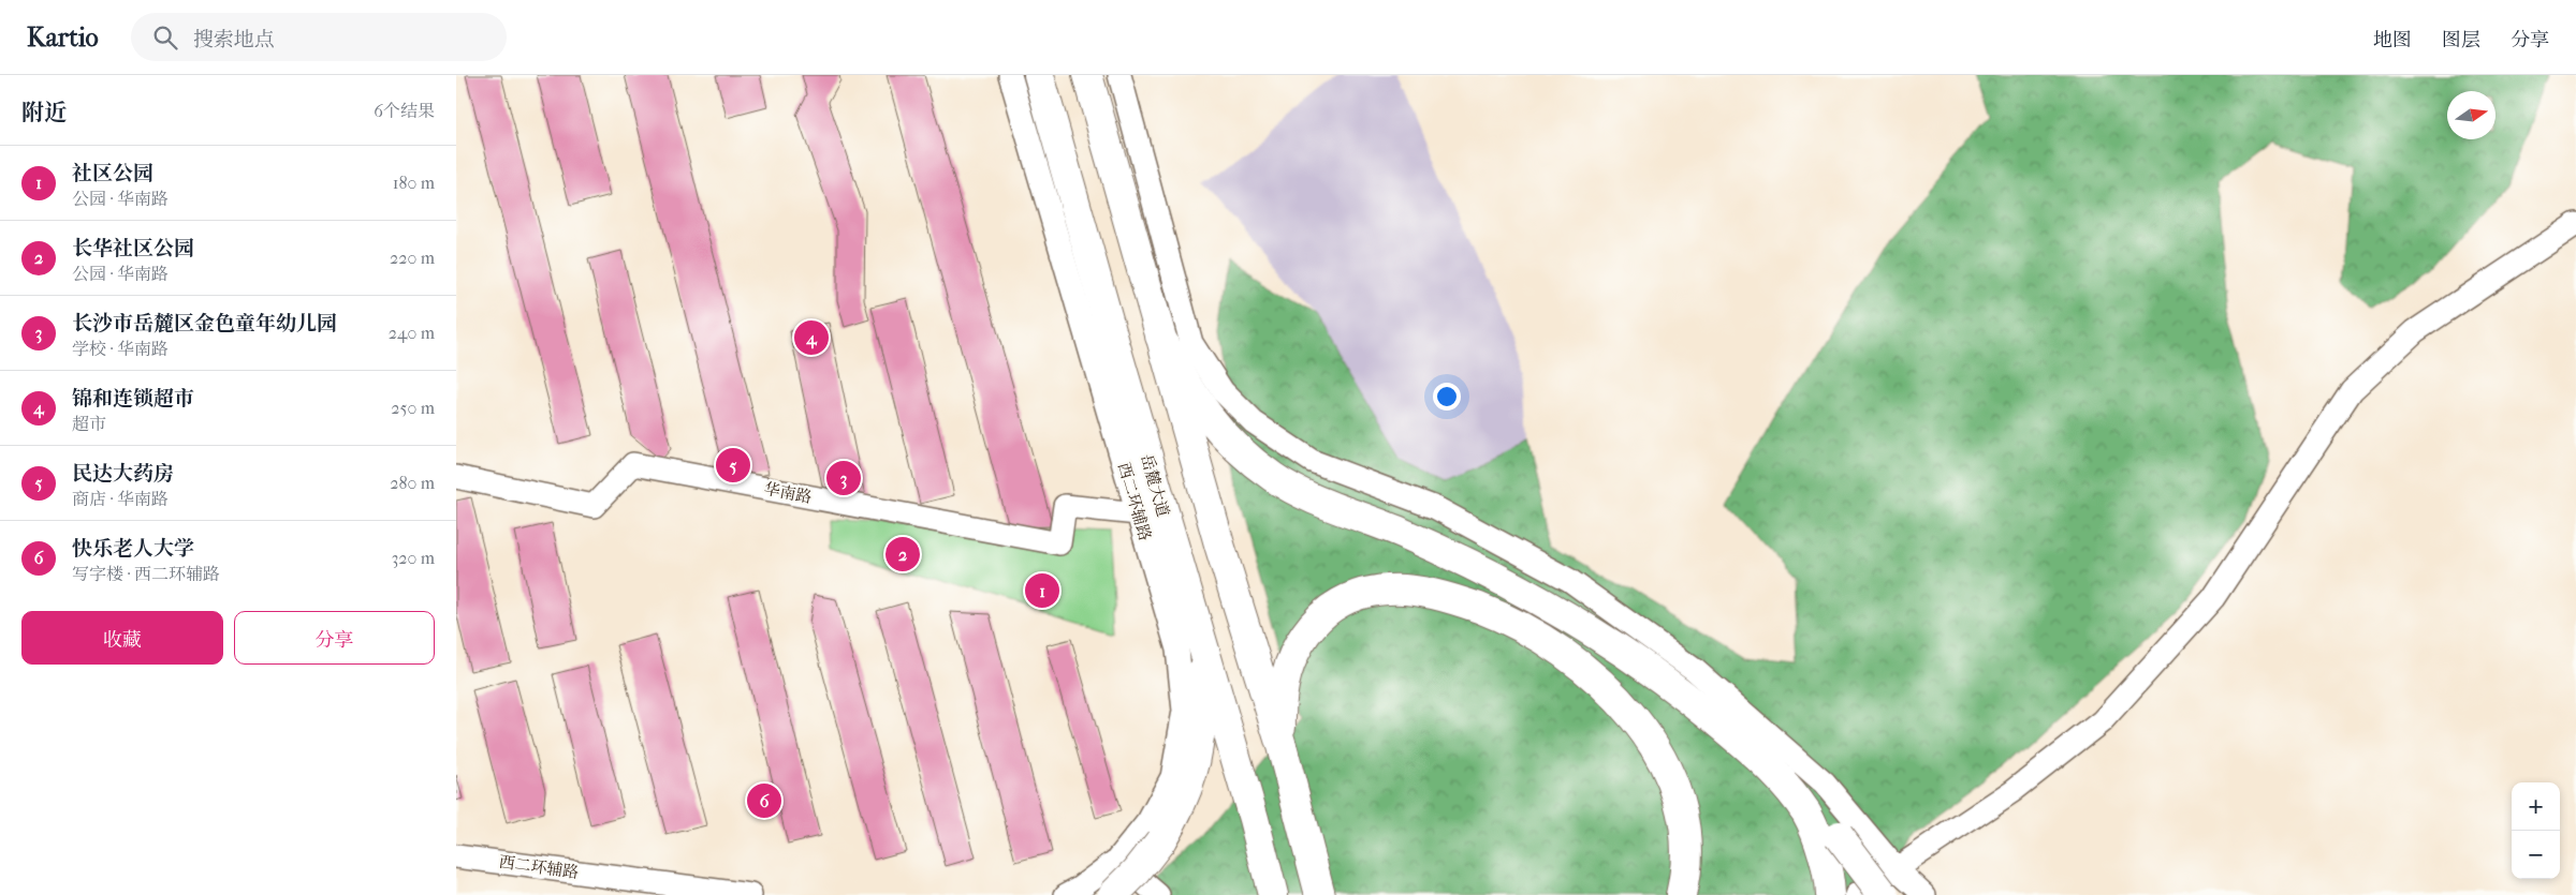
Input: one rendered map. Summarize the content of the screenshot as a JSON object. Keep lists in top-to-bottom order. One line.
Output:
{"streets":{"highway":["岳麓大道"],"street":["华南路","西二环辅路"]},"crossings":[["华南路","西二环辅路"]],"north":"right","page":{"header":"Kartio","search":"搜索地点","nav":["地图","图层","分享"],"heading":["附近","6个结果"],"list":[{"mark":"1","name":"社区公园","note":"公园 · 华南路","value":"180 m"},{"mark":"2","name":"长华社区公园","note":"公园 · 华南路","value":"220 m"},{"mark":"3","name":"长沙市岳麓区金色童年幼儿园","note":"学校 · 华南路","value":"240 m"},{"mark":"4","name":"锦和连锁超市","note":"超市","value":"250 m"},{"mark":"5","name":"民达大药房","note":"商店 · 华南路","value":"280 m"},{"mark":"6","name":"快乐老人大学","note":"写字楼 · 西二环辅路","value":"320 m"}],"pins":["4","5","3","2","1","6"],"buttons":["收藏","分享"],"map_buttons":["+","−"]}}
